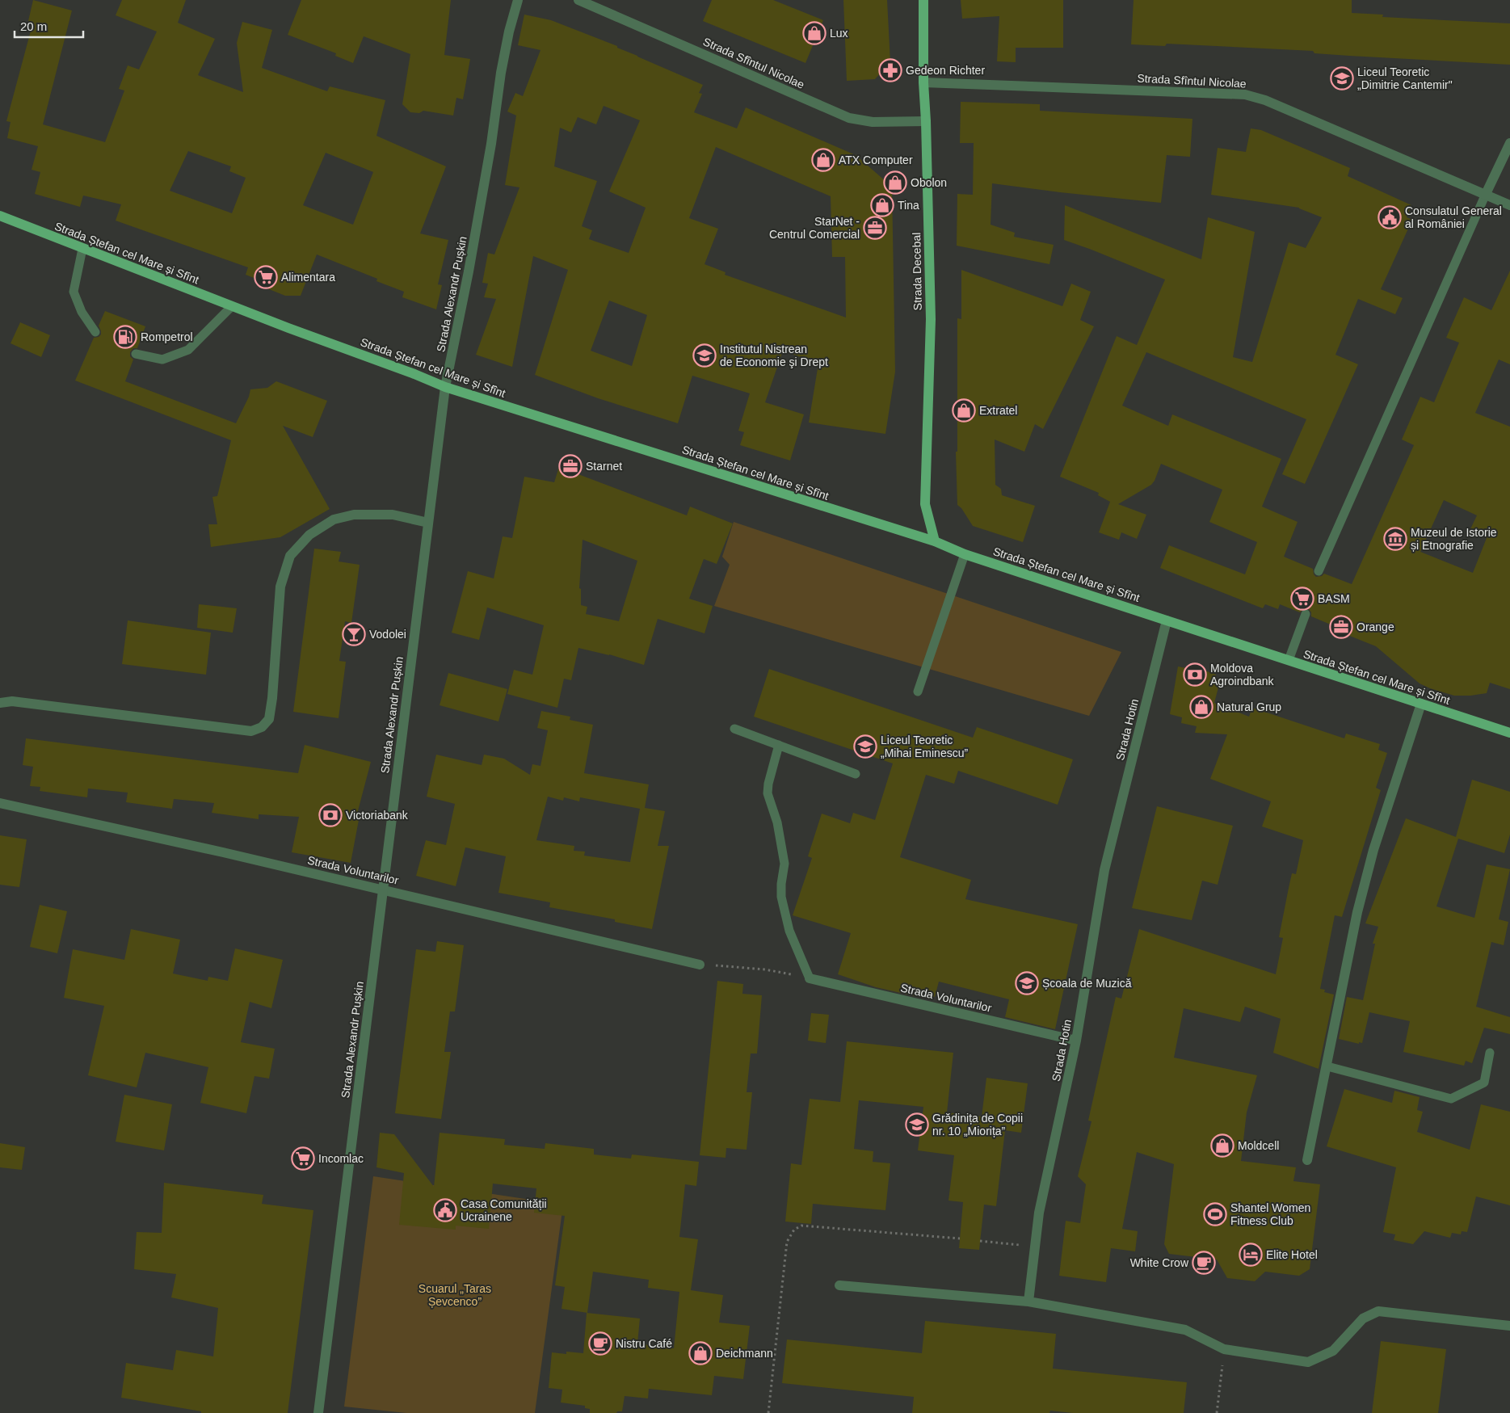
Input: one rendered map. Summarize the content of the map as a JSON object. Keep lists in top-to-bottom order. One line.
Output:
{"streets":{"main road":["Strada Ștefan cel Mare și Sfînt","Strada Decebal"],"street":["Strada Sfîntul Nicolae","Strada Alexandr Pușkin","Strada Hotin","Strada Voluntarilor"]},"crossings":[["Strada Sfîntul Nicolae","Strada Decebal"],["Strada Ștefan cel Mare și Sfînt","Strada Decebal"],["Strada Ștefan cel Mare și Sfînt","Strada Alexandr Pușkin"],["Strada Ștefan cel Mare și Sfînt","Strada Hotin"],["Strada Alexandr Pușkin","Strada Voluntarilor"],["Strada Hotin","Strada Voluntarilor"]],"parks":["Scuarul „Taras Șevcenco”"],"places":{"shop":["Lux","ATX Computer","Obolon","Tina","Extratel","Natural Grup","Moldcell","Deichmann"],"pharmacy":["Gedeon Richter"],"school or university":["Liceul Teoretic „Dimitrie Cantemir\"","Institutul Nistrean de Economie şi Drept","Liceul Teoretic „Mihai Eminescu”","Școala de Muzică","Grădinița de Copii nr. 10 „Miorița”"],"public building":["Consulatul General al României","Casa Comunității Ucrainene"],"office":["StarNet - Centrul Comercial","Starnet","Orange"],"supermarket":["Alimentara","BASM","Incomlac"],"fuel station":["Rompetrol"],"museum":["Muzeul de Istorie și Etnografie"],"bar":["Vodolei"],"bank":["Moldova Agroindbank","Victoriabank"],"sports":["Shantel Women Fitness Club"],"hotel":["Elite Hotel"],"cafe":["White Crow","Nistru Café"]},"scale_bar":"20 m"}
